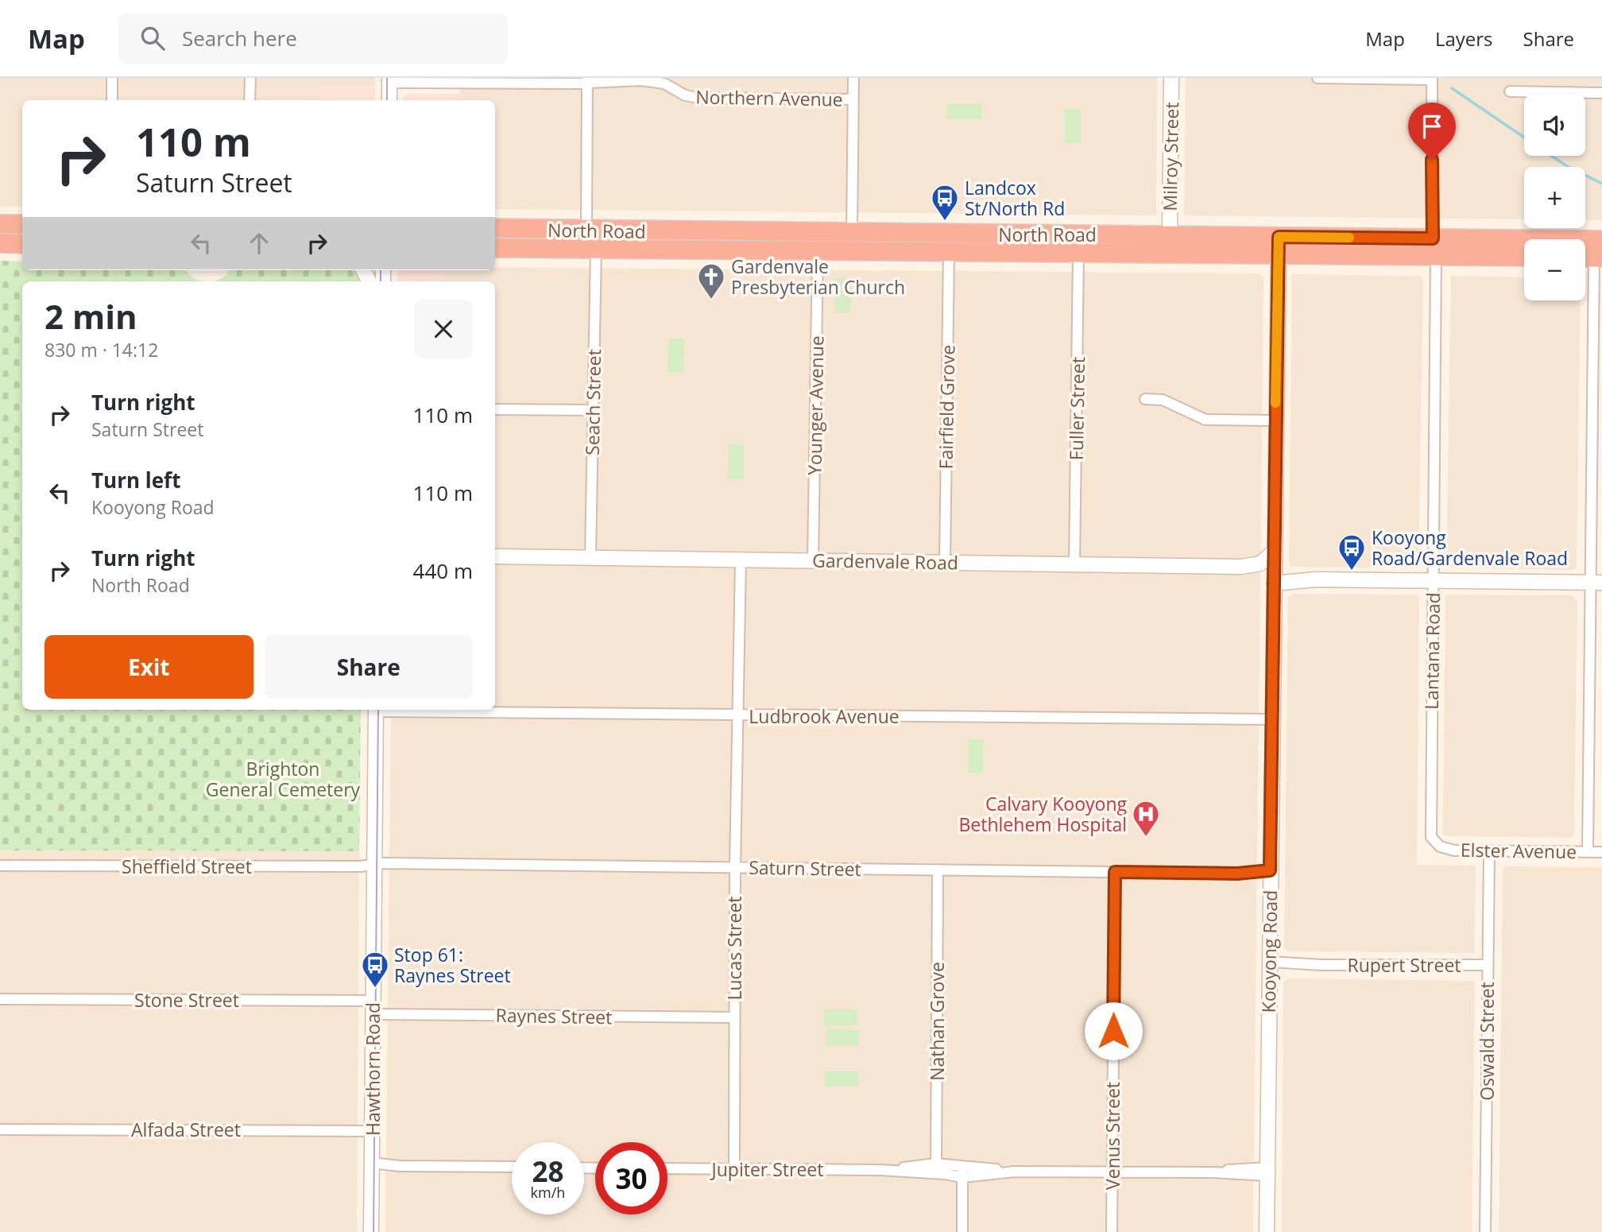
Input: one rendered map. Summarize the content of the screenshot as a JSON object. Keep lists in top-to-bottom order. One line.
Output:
{"streets":{"highway":["North Road"],"street":["Northern Avenue","Milroy Street","Seach Street","Younger Avenue","Fairfield Grove","Fuller Street","Gardenvale Road","Lantana Road","Ludbrook Avenue","Elster Avenue","Sheffield Street","Saturn Street","Lucas Street","Kooyong Road","Rupert Street","Stone Street","Raynes Street","Nathan Grove","Oswald Street","Hawthorn Road","Alfada Street","Venus Street","Jupiter Street"]},"crossings":[["Milroy Street","North Road"],["North Road","Seach Street"],["North Road","Younger Avenue"],["North Road","Fairfield Grove"],["North Road","Fuller Street"],["North Road","Lantana Road"],["North Road","Kooyong Road"],["Seach Street","Gardenvale Road"],["Younger Avenue","Gardenvale Road"],["Fairfield Grove","Gardenvale Road"],["Fuller Street","Gardenvale Road"],["Gardenvale Road","Lucas Street"],["Gardenvale Road","Kooyong Road"],["Lantana Road","Elster Avenue"],["Ludbrook Avenue","Lucas Street"],["Ludbrook Avenue","Kooyong Road"],["Elster Avenue","Oswald Street"],["Sheffield Street","Saturn Street"],["Sheffield Street","Hawthorn Road"],["Saturn Street","Lucas Street"],["Saturn Street","Kooyong Road"],["Saturn Street","Nathan Grove"],["Saturn Street","Hawthorn Road"],["Saturn Street","Venus Street"],["Lucas Street","Raynes Street"],["Lucas Street","Jupiter Street"],["Kooyong Road","Rupert Street"],["Kooyong Road","Jupiter Street"],["Rupert Street","Oswald Street"],["Stone Street","Raynes Street"],["Stone Street","Hawthorn Road"],["Raynes Street","Hawthorn Road"],["Nathan Grove","Jupiter Street"],["Hawthorn Road","Alfada Street"],["Venus Street","Jupiter Street"]],"parks":["Brighton General Cemetery"],"places":{"bus stop":["Landcox St/North Rd","Kooyong Road/Gardenvale Road","Stop 61: Raynes Street"],"church":["Gardenvale Presbyterian Church"],"hospital":["Calvary Kooyong Bethlehem Hospital"]},"page":{"header":"Map","search":"Search here","nav":["Map","Layers","Share"],"map_buttons":["+","−"],"turn":["110 m","Saturn Street"],"heading":["2 min","830 m · 14:12"],"list":[{"name":"Turn right","note":"Saturn Street","value":"110 m"},{"name":"Turn left","note":"Kooyong Road","value":"110 m"},{"name":"Turn right","note":"North Road","value":"440 m"}],"buttons":["Exit","Share"],"speed":"28 km/h","limit":"30"}}
